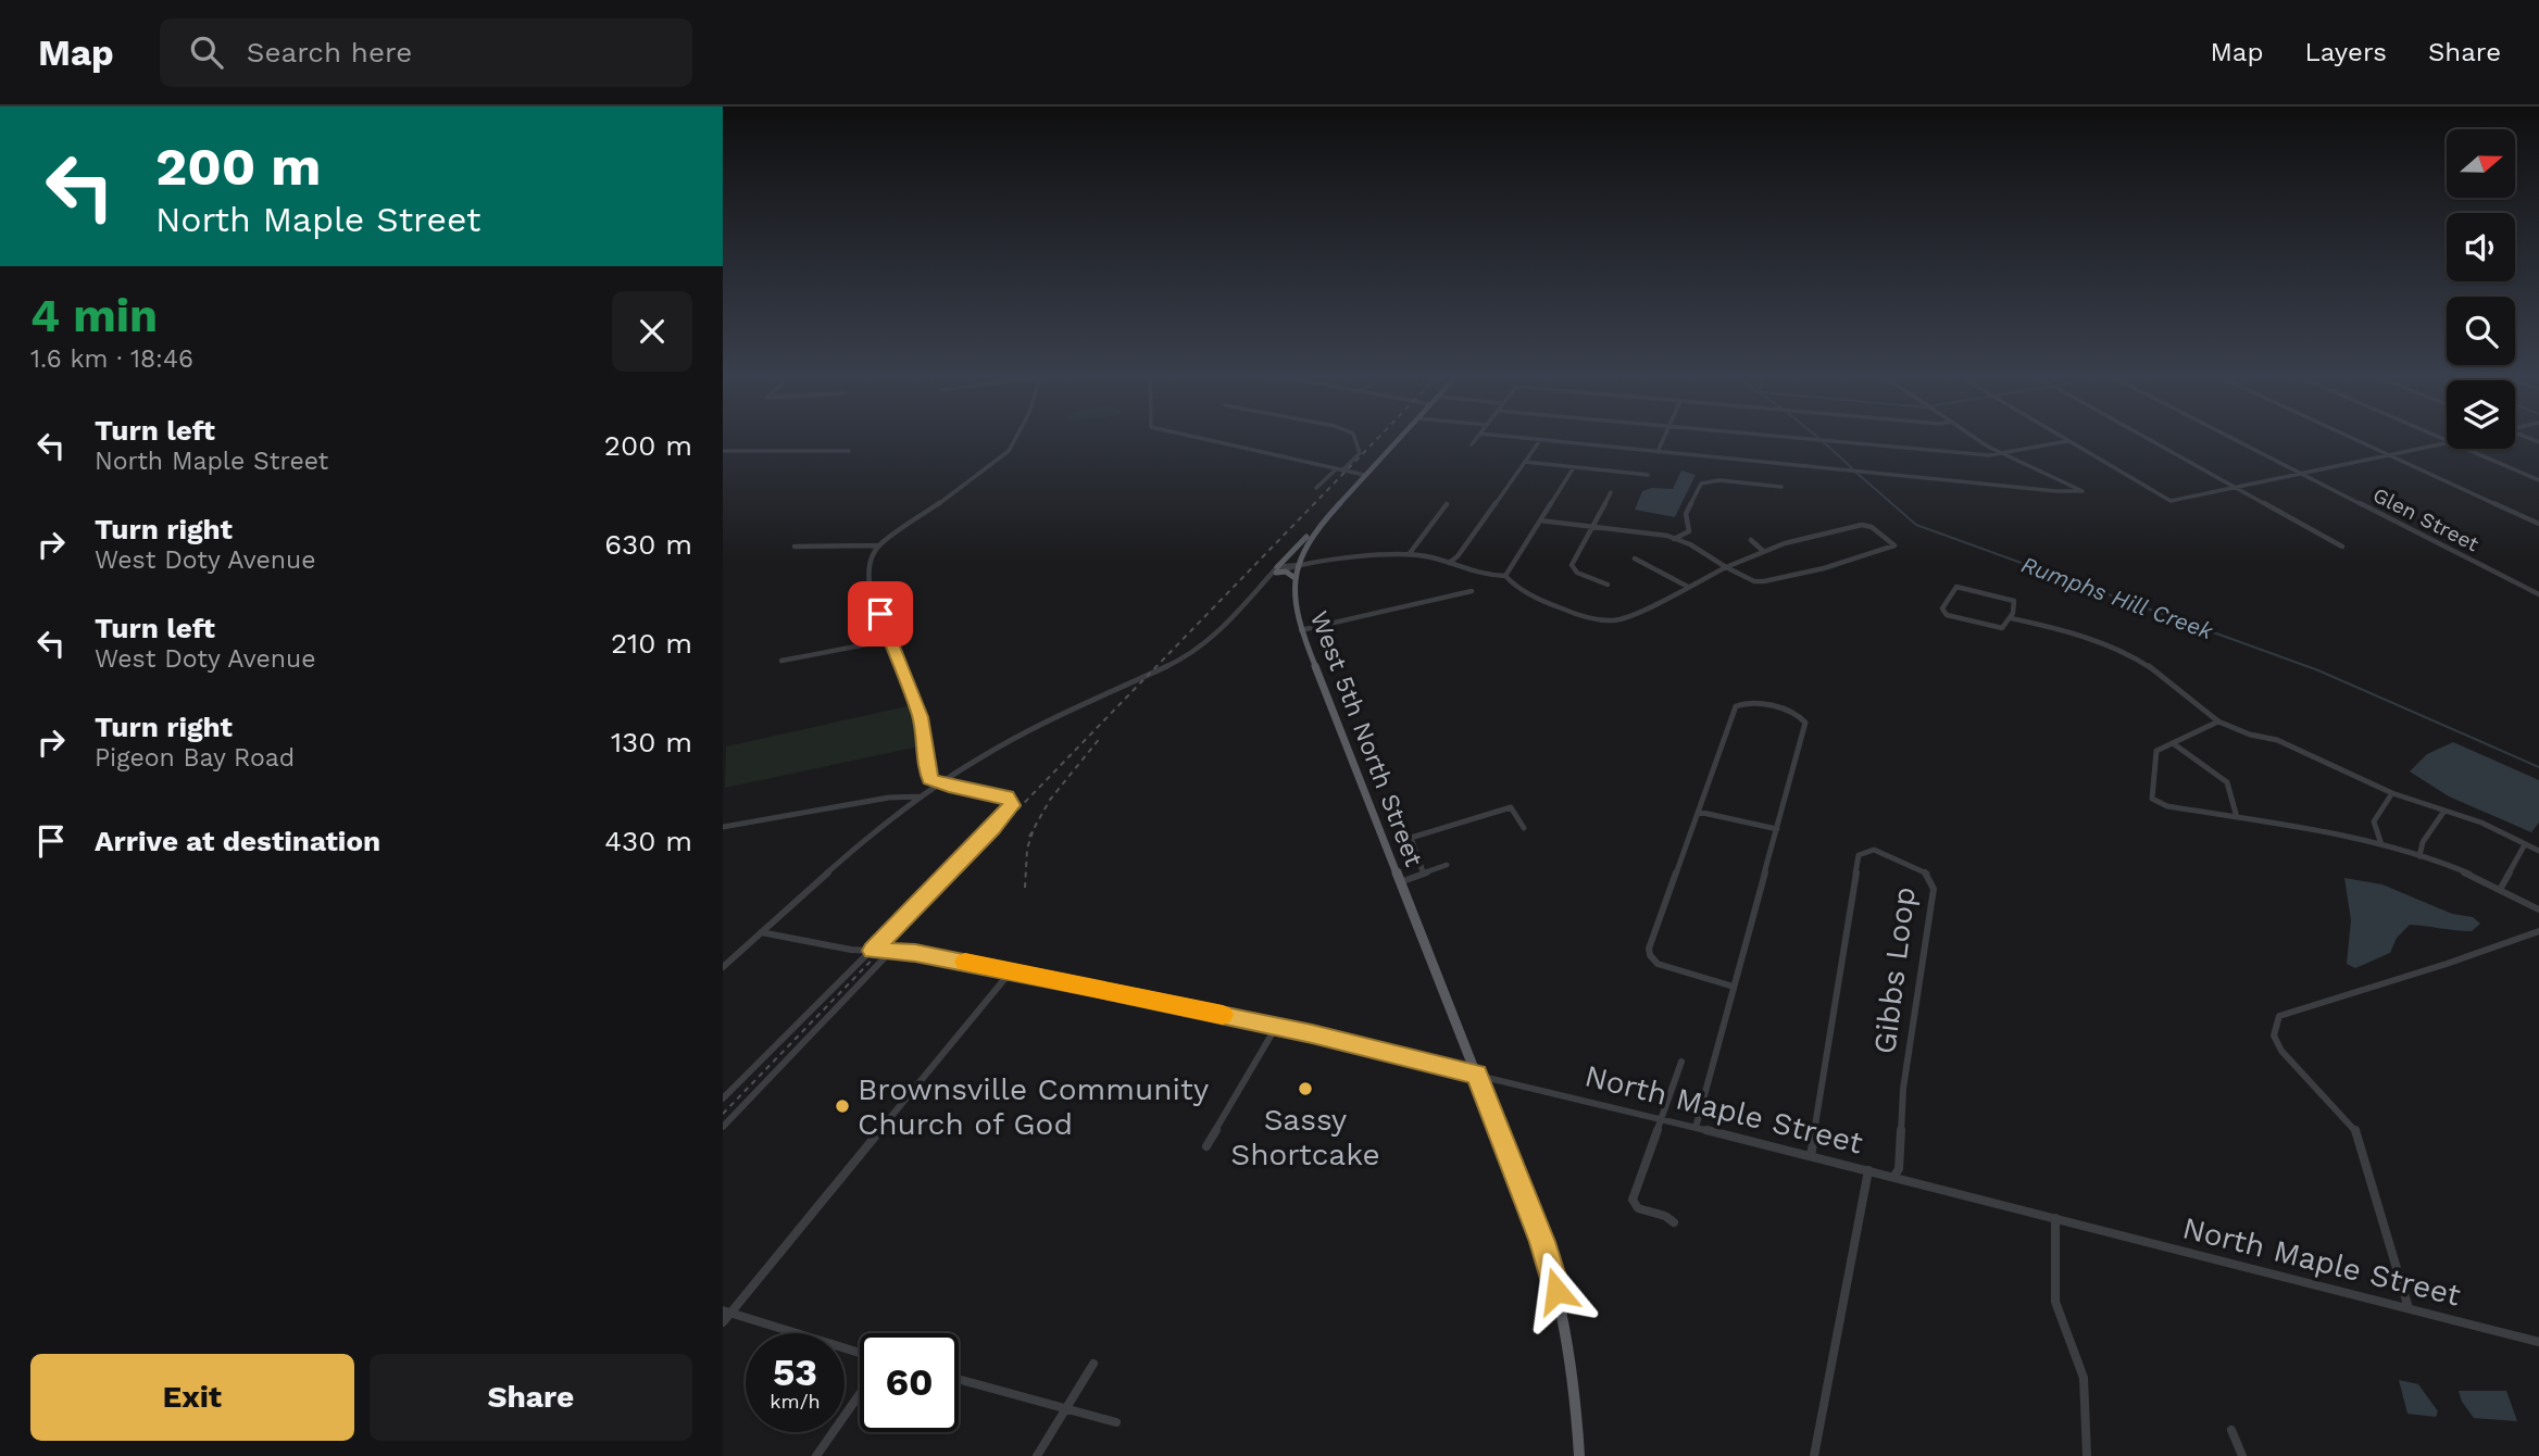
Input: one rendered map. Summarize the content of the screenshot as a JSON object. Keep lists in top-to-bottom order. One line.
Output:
{"streets":{"main road":["West 5th North Street"],"street":["Glen Street","Gibbs Loop","North Maple Street"]},"crossings":[["West 5th North Street","North Maple Street"],["Gibbs Loop","North Maple Street"]],"water":["Rumphs Hill Creek"],"places":["Sassy Shortcake","Brownsville Community Church of God"],"north":"right","page":{"header":"Map","search":"Search here","nav":["Map","Layers","Share"],"turn":["200 m","North Maple Street"],"heading":["4 min","1.6 km · 18:46"],"list":[{"name":"Turn left","note":"North Maple Street","value":"200 m"},{"name":"Turn right","note":"West Doty Avenue","value":"630 m"},{"name":"Turn left","note":"West Doty Avenue","value":"210 m"},{"name":"Turn right","note":"Pigeon Bay Road","value":"130 m"},{"name":"Arrive at destination","value":"430 m"}],"speed":"53 km/h","limit":"60","buttons":["Exit","Share"]}}
